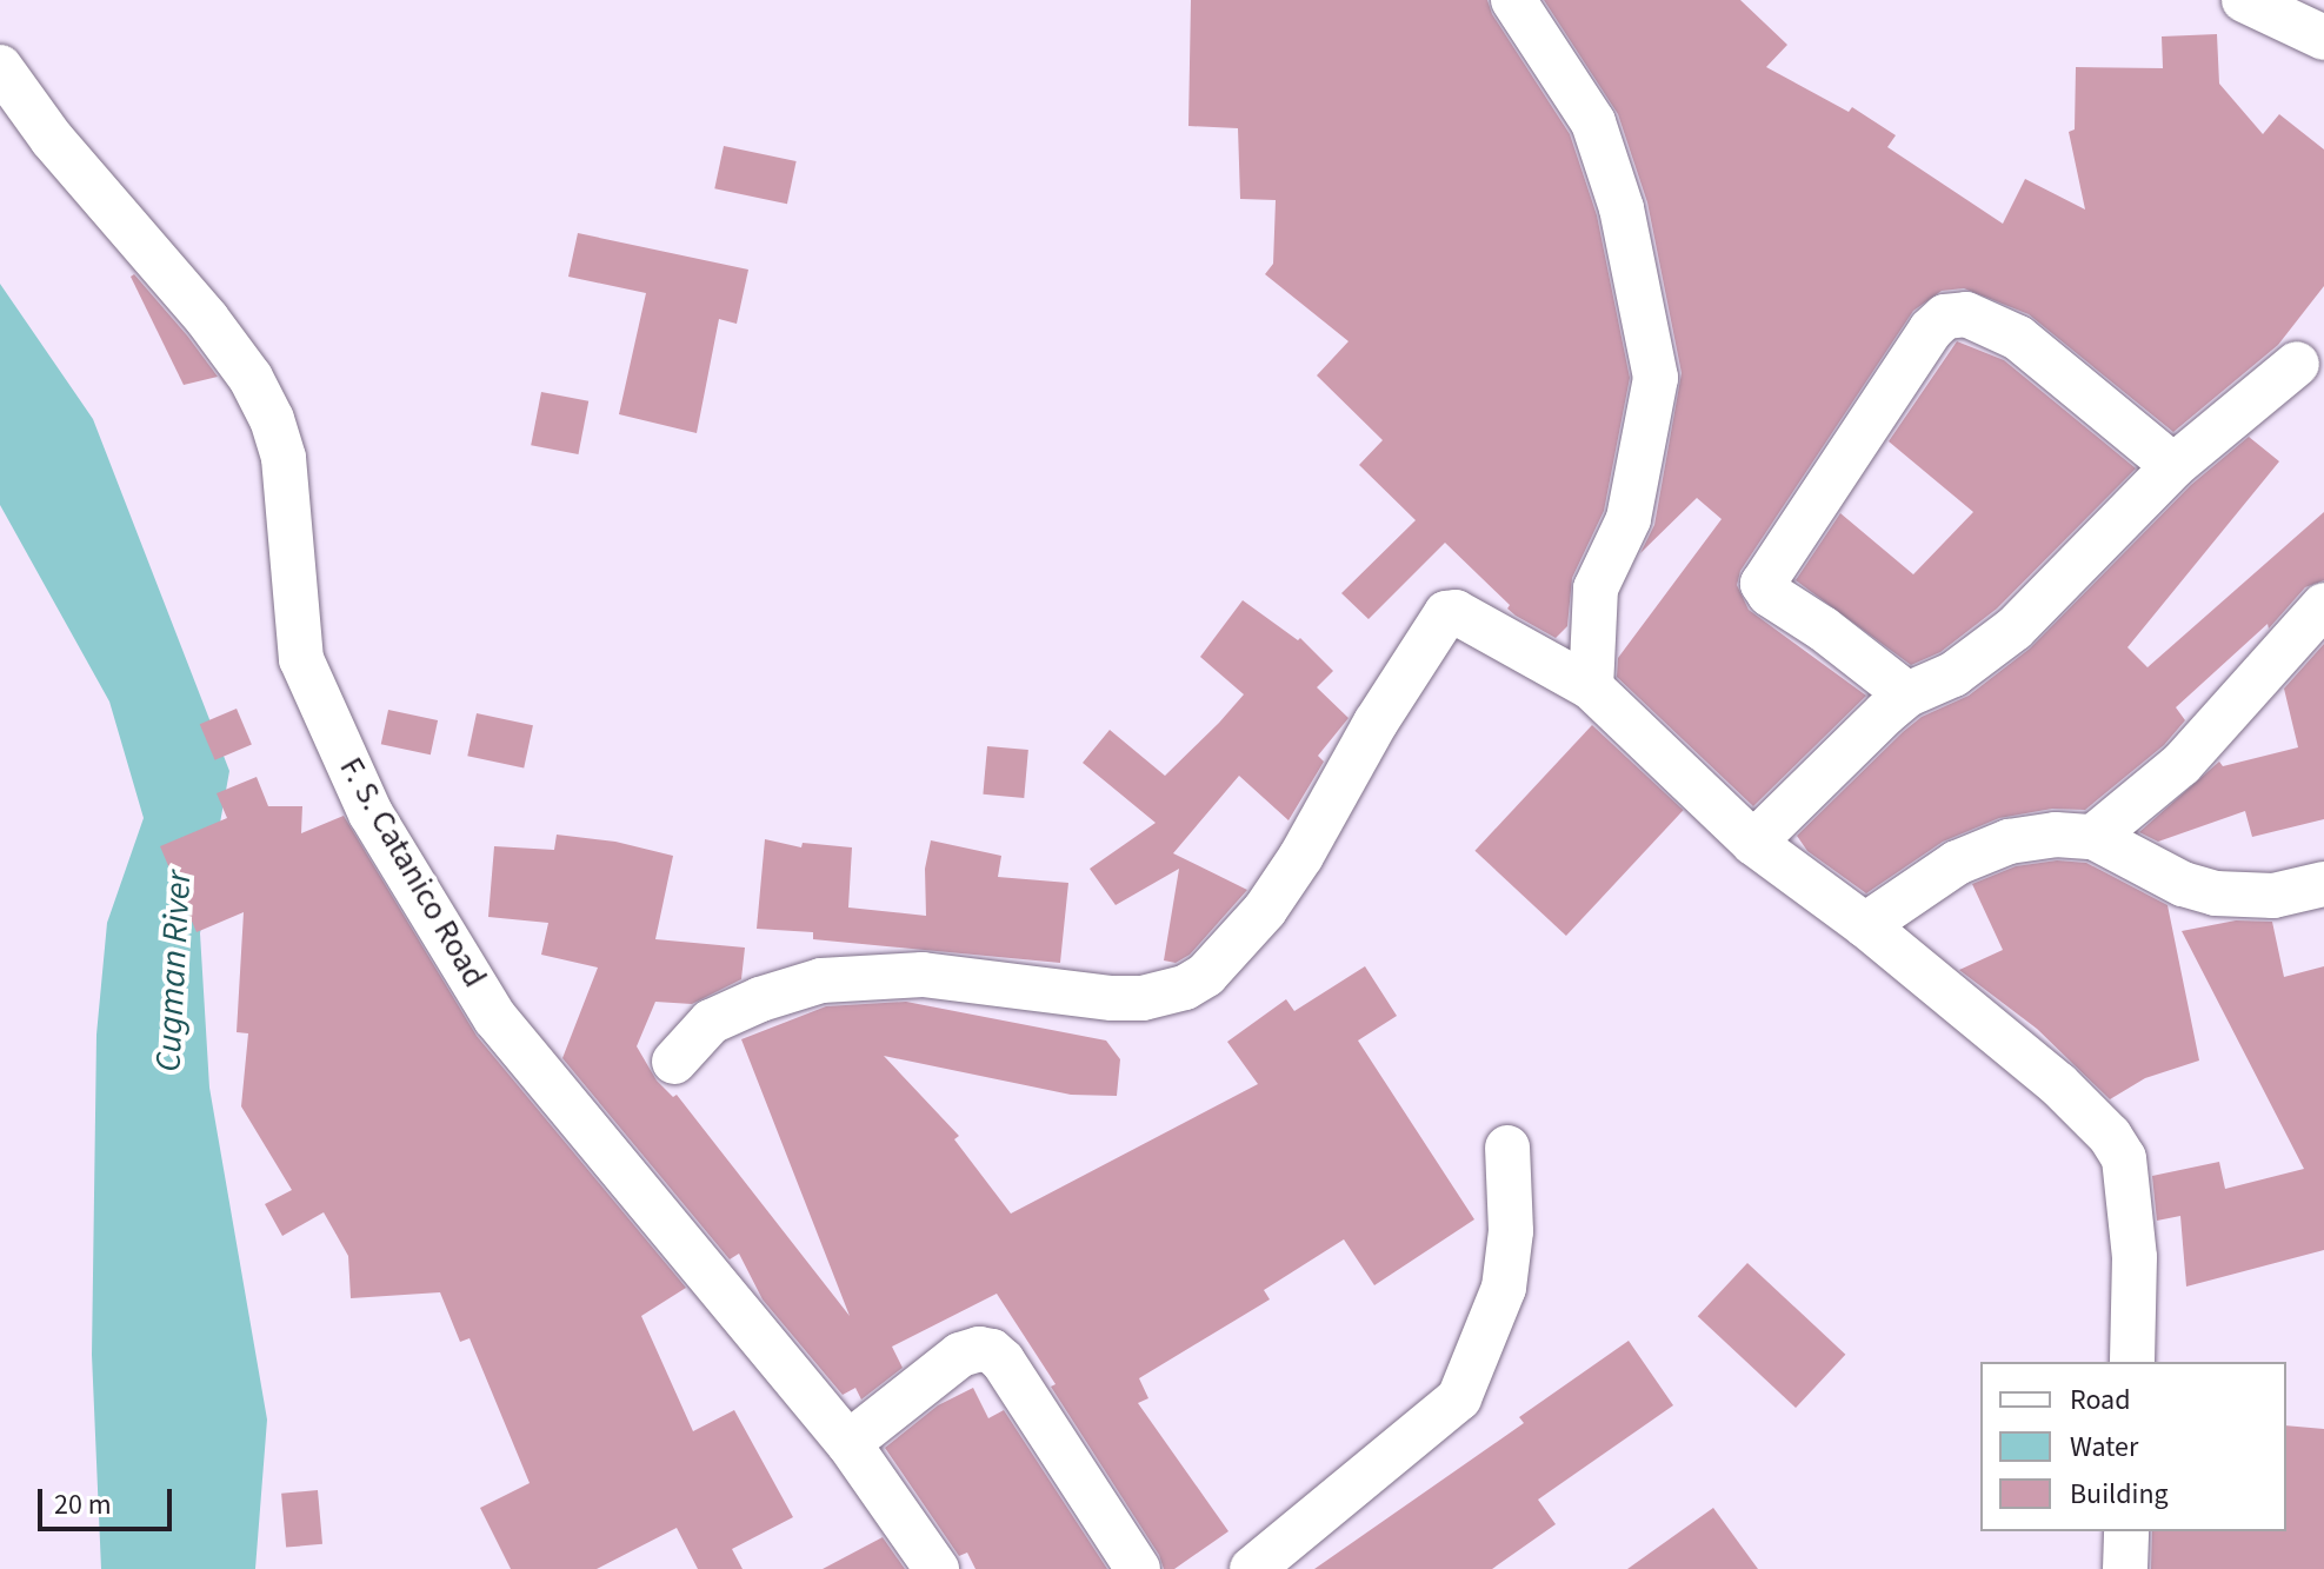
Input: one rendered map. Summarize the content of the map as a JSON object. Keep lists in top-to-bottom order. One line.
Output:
{"streets":{"street":["F. S. Catanico Road"]},"water":["Cugman River"],"legend":["Road","Water","Building"],"scale_bar":"20 m"}
